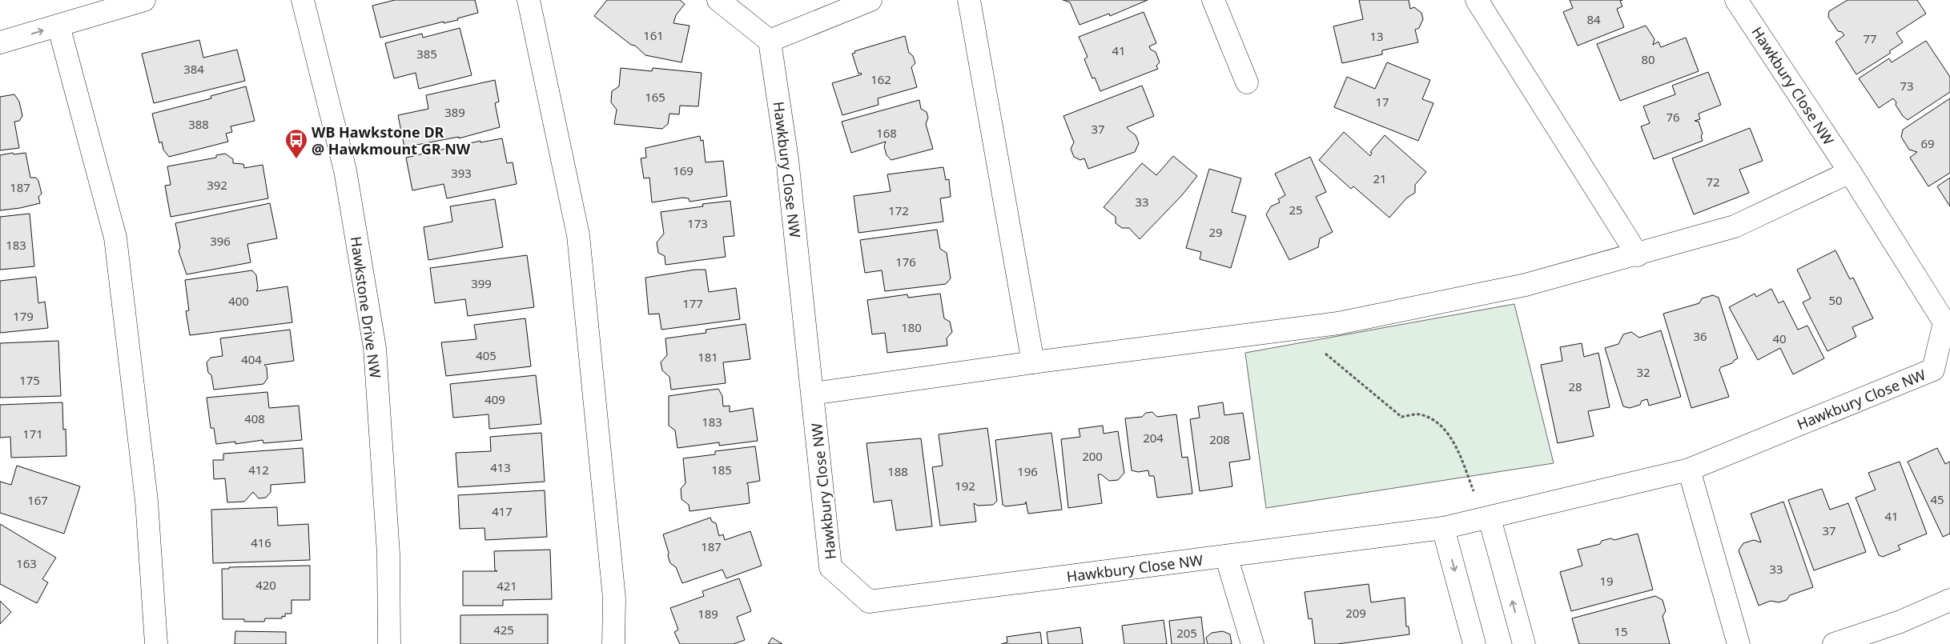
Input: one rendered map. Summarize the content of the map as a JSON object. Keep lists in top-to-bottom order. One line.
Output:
{"streets":{"street":["Hawkbury Close NW","Hawkstone Drive NW"]},"places":{"bus stop":["WB Hawkstone DR @ Hawkmount GR NW"]},"house_numbers":["84","161","13","77","41","385","80","384","162","73","165","17","389","76","388","37","168","69","169","393","21","72","392","187","33","25","172","173","29","396","183","176","399","50","400","177","179","180","36","40","405","181","404","32","175","28","409","408","183","171","204","208","200","413","412","185","188","196","192","45","167","417","41","37","416","187","163","33","19","420","421","209","189","425","15","205"]}
